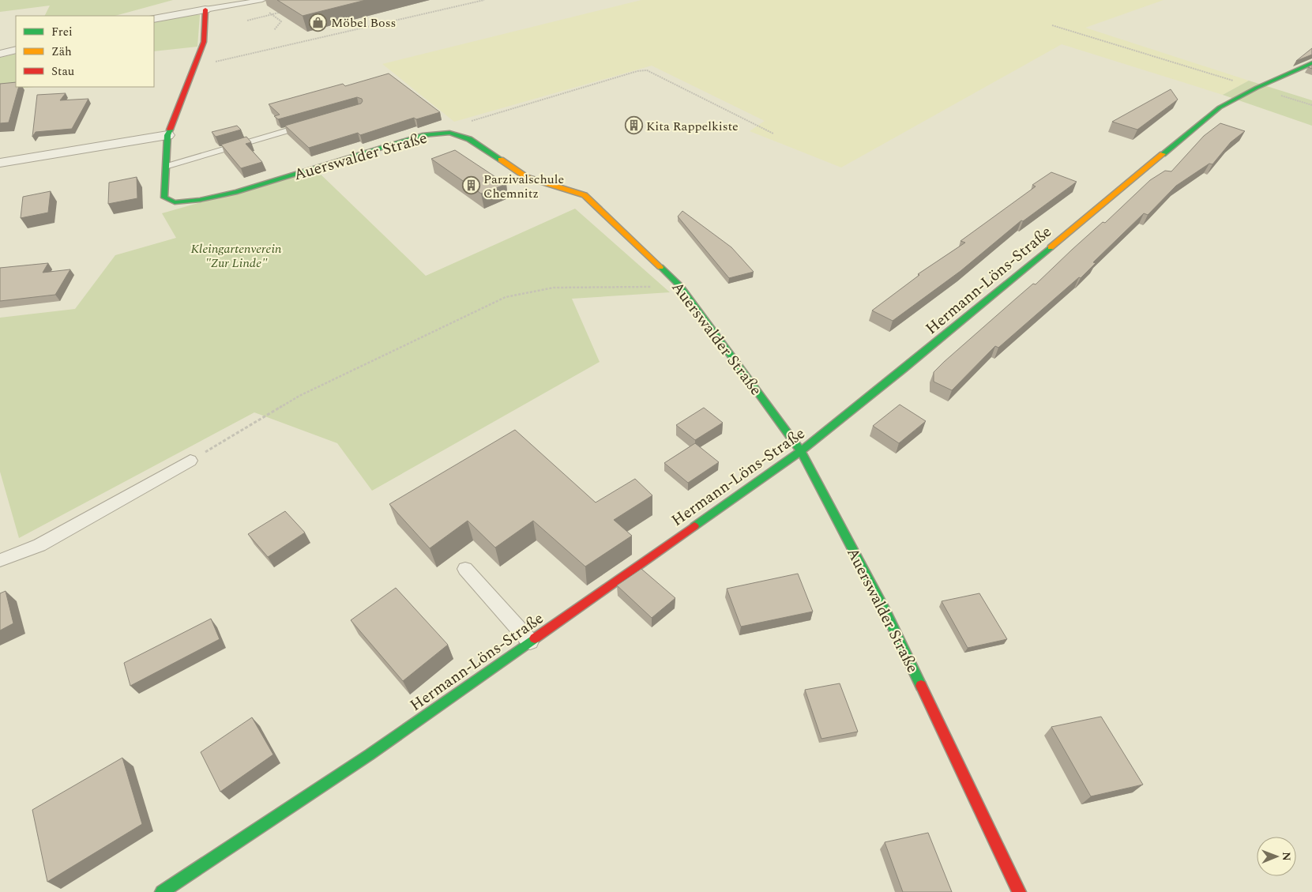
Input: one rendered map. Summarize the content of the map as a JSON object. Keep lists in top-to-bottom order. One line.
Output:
{"streets":{"street":["Auerswalder Straße","Hermann-Löns-Straße"]},"crossings":[["Auerswalder Straße","Hermann-Löns-Straße"]],"parks":["Kleingartenverein \"Zur Linde\""],"places":{"shop":["Möbel Boss"],"building":["Kita Rappelkiste","Parzivalschule Chemnitz"]},"legend":["Frei","Zäh","Stau"],"north":"right"}
